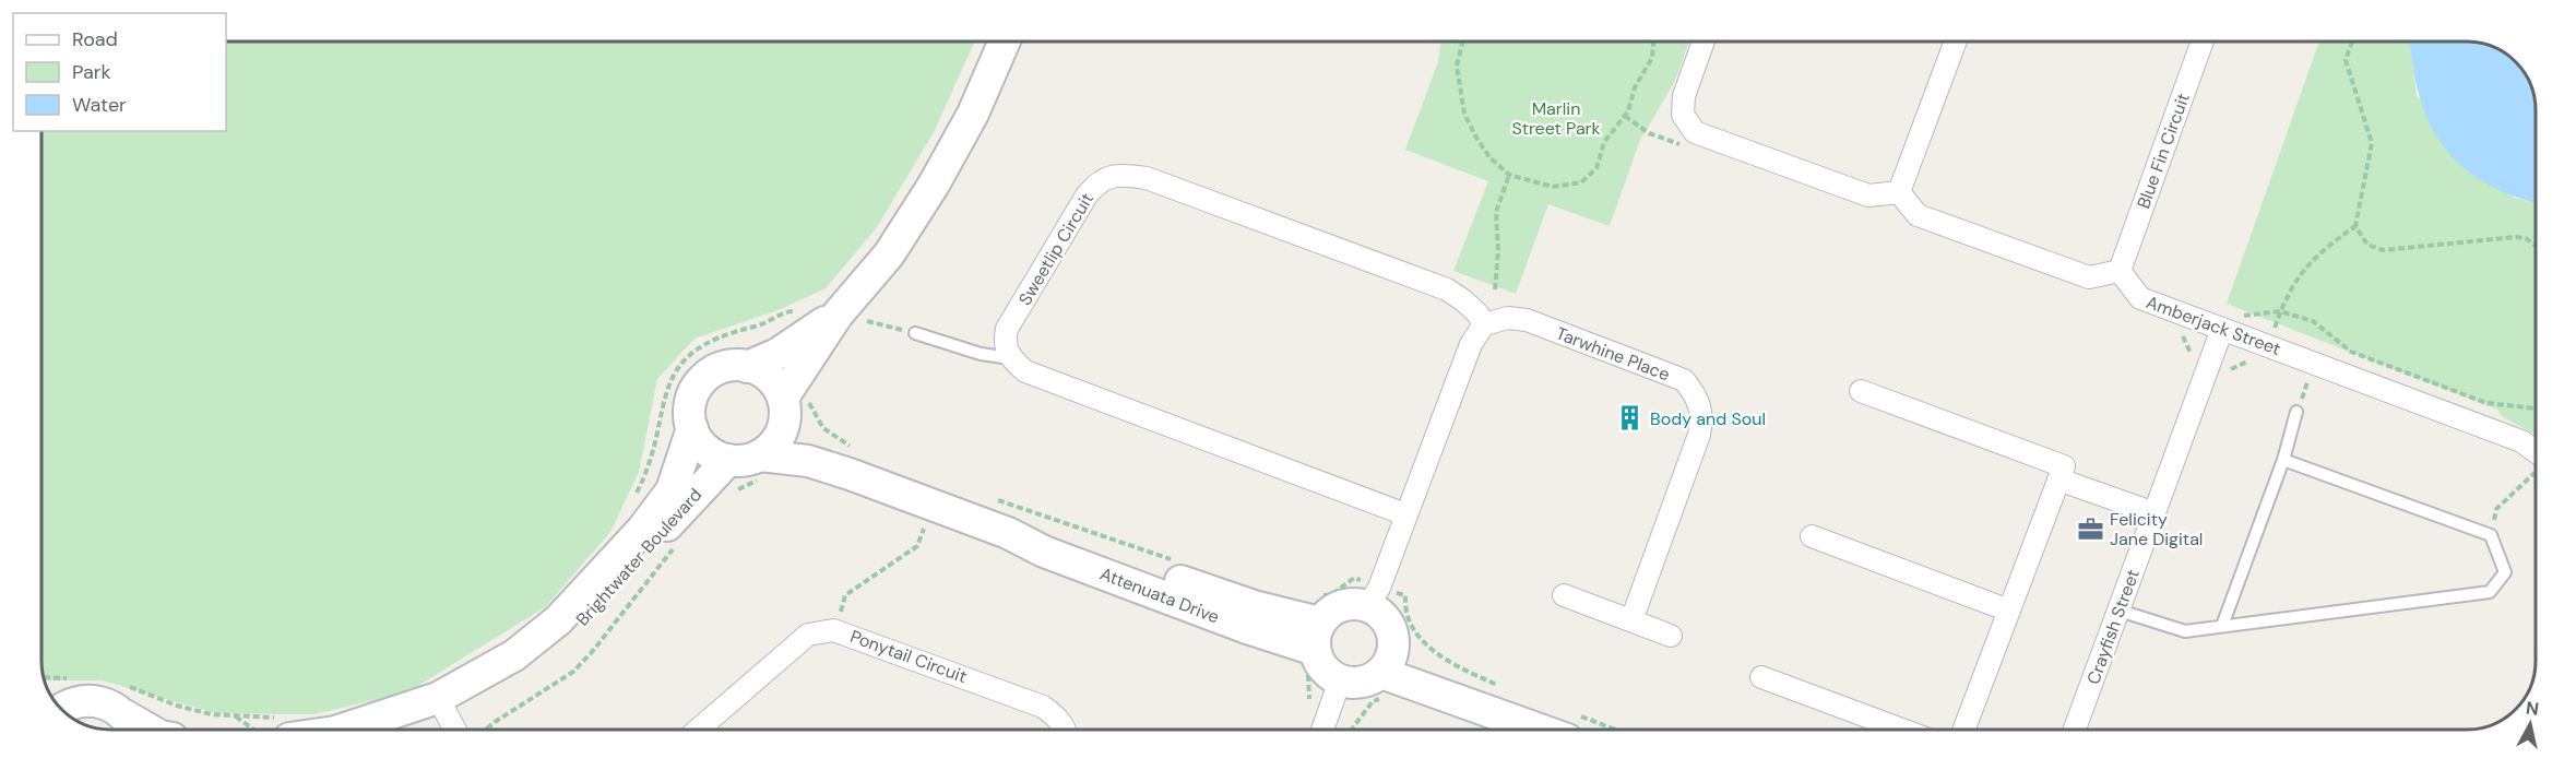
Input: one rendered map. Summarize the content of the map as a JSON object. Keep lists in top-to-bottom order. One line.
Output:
{"streets":{"street":["Blue Fin Circuit","Sweetlip Circuit","Amberjack Street","Tarwhine Place","Brightwater Boulevard","Attenuata Drive","Crayfish Street","Ponytail Circuit"]},"crossings":[["Blue Fin Circuit","Amberjack Street"],["Sweetlip Circuit","Tarwhine Place"],["Amberjack Street","Crayfish Street"],["Brightwater Boulevard","Attenuata Drive"]],"parks":["Marlin Street Park"],"places":{"building":["Body and Soul"],"office":["Felicity Jane Digital"]},"legend":["Road","Park","Water"],"north":"top"}
